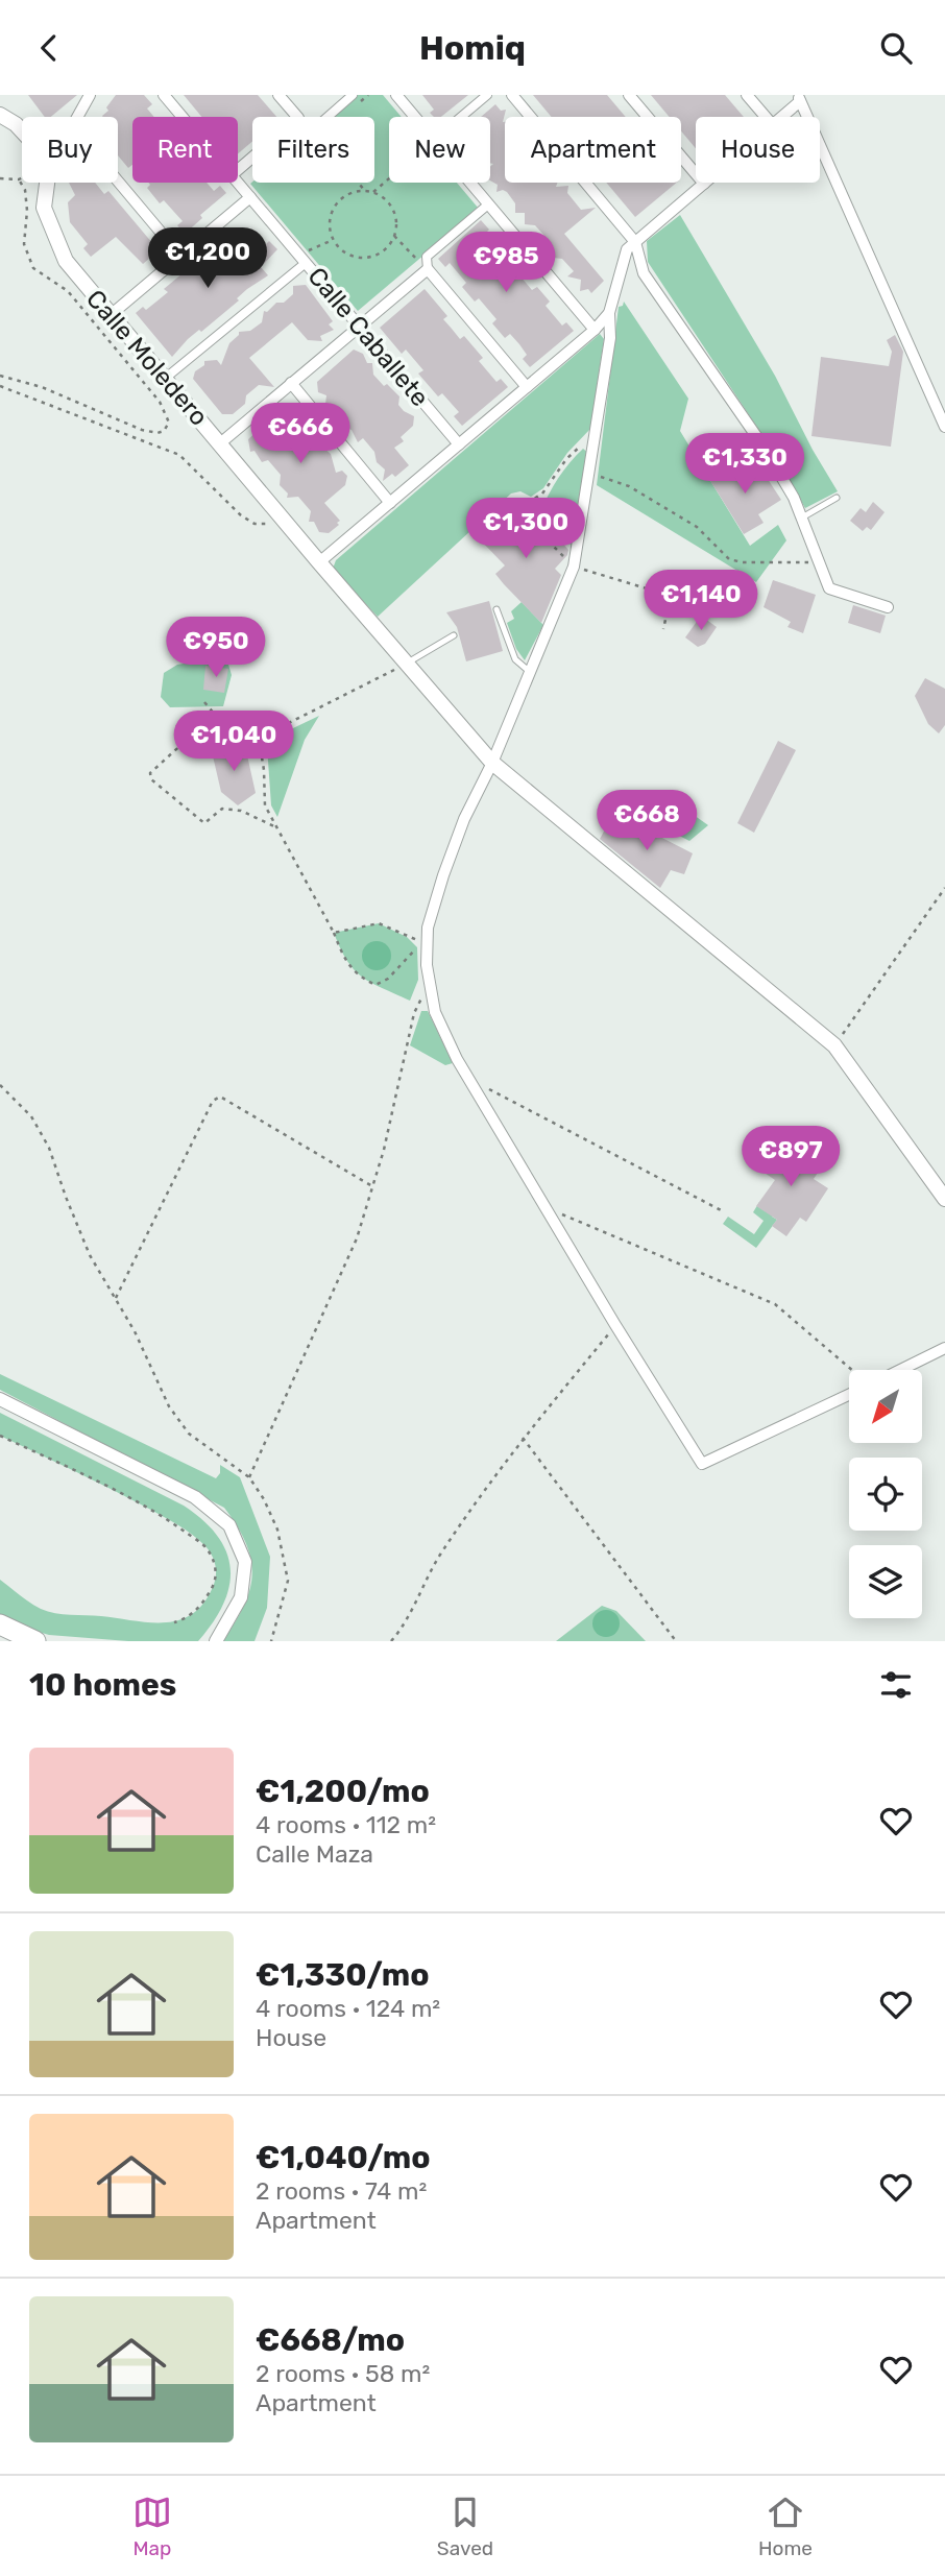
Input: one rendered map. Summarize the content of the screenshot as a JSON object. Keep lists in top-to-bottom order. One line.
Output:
{"streets":{"main road":["Calle Moledero"],"street":["Calle Caballete"]},"north":"bottom left","page":{"header":"Homiq","chip":["Buy","Rent","Filters","New","Apartment","House"],"price":["€1,200","€985","€666","€1,330","€1,300","€1,140","€950","€1,040","€668","€897"],"heading":"10 homes","list":[{"name":"€1,200/mo","note":"4 rooms · 112 m² · Calle Maza"},{"name":"€1,330/mo","note":"4 rooms · 124 m² · House"},{"name":"€1,040/mo","note":"2 rooms · 74 m² · Apartment"},{"name":"€668/mo","note":"2 rooms · 58 m² · Apartment"}],"tabs":["Map","Saved","Home"]}}
